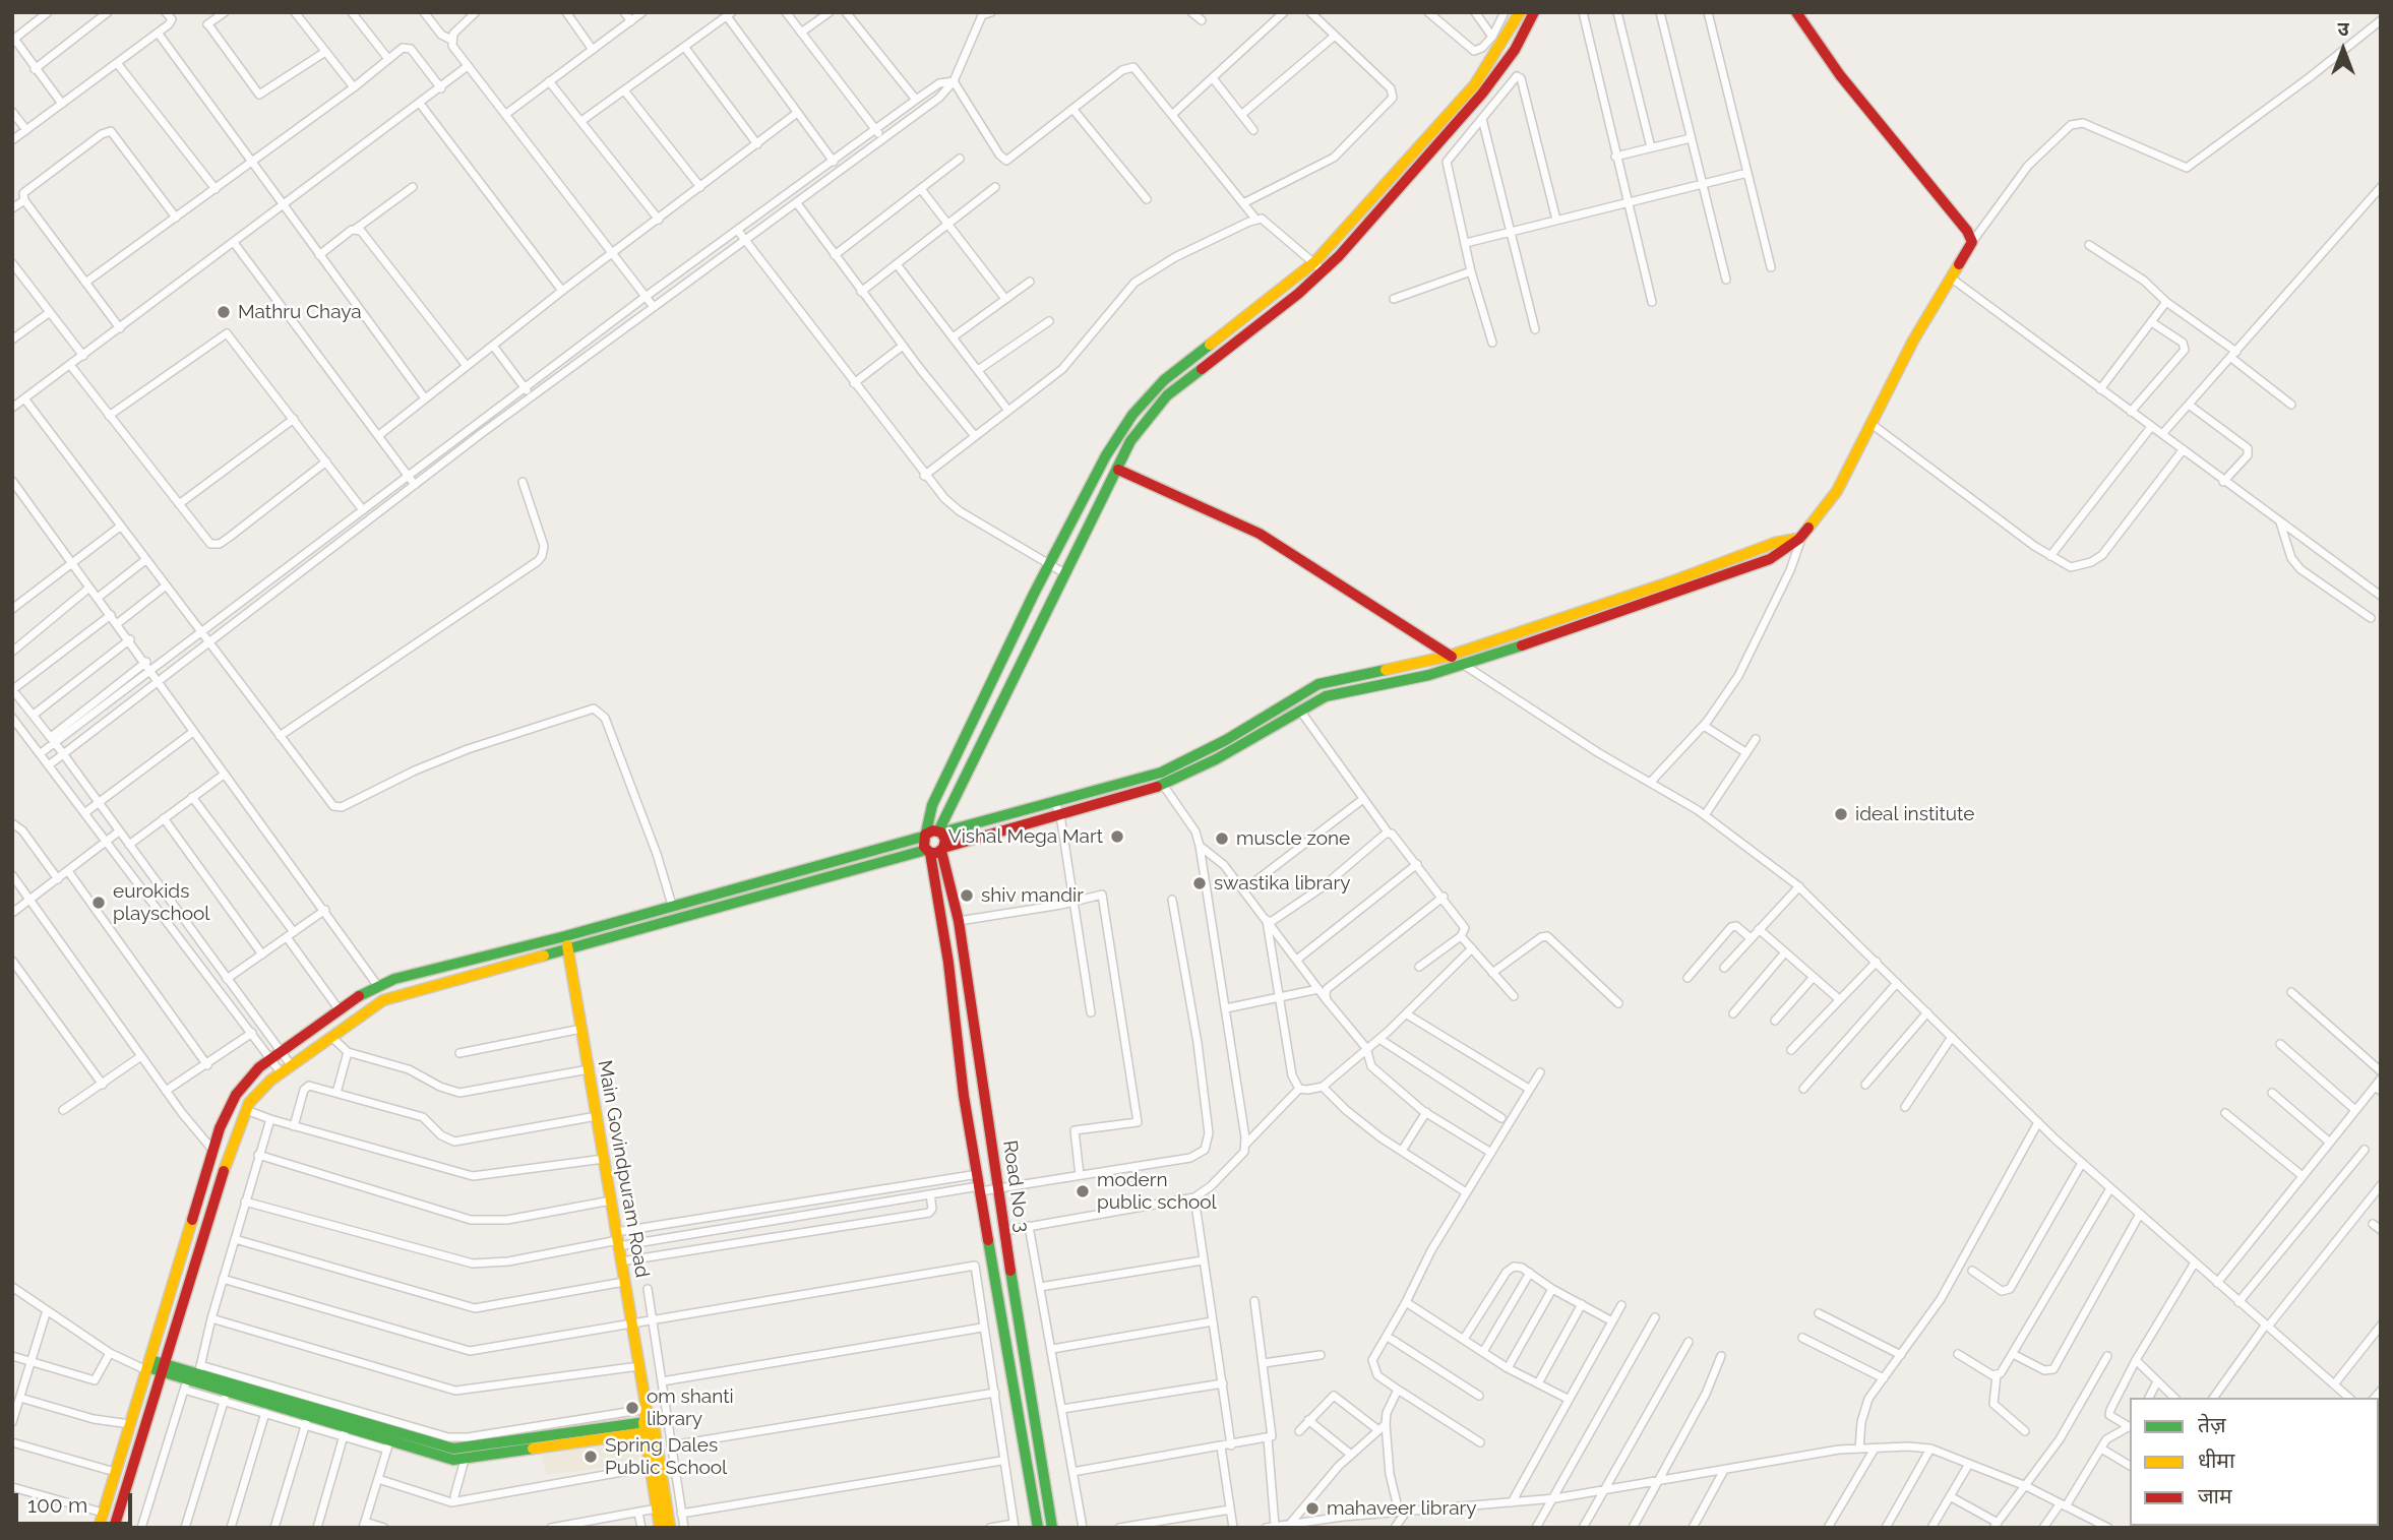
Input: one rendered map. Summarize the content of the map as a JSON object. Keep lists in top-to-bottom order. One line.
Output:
{"streets":{"street":["Main Govindpuram Road","Road No 3"]},"places":["Mathru Chaya","ideal institute","Vishal Mega Mart","muscle zone","swastika library","shiv mandir","eurokids playschool","modern public school","om shanti library","Spring Dales Public School","mahaveer library"],"legend":["तेज़","धीमा","जाम"],"scale_bar":"100 m","north":"top"}
